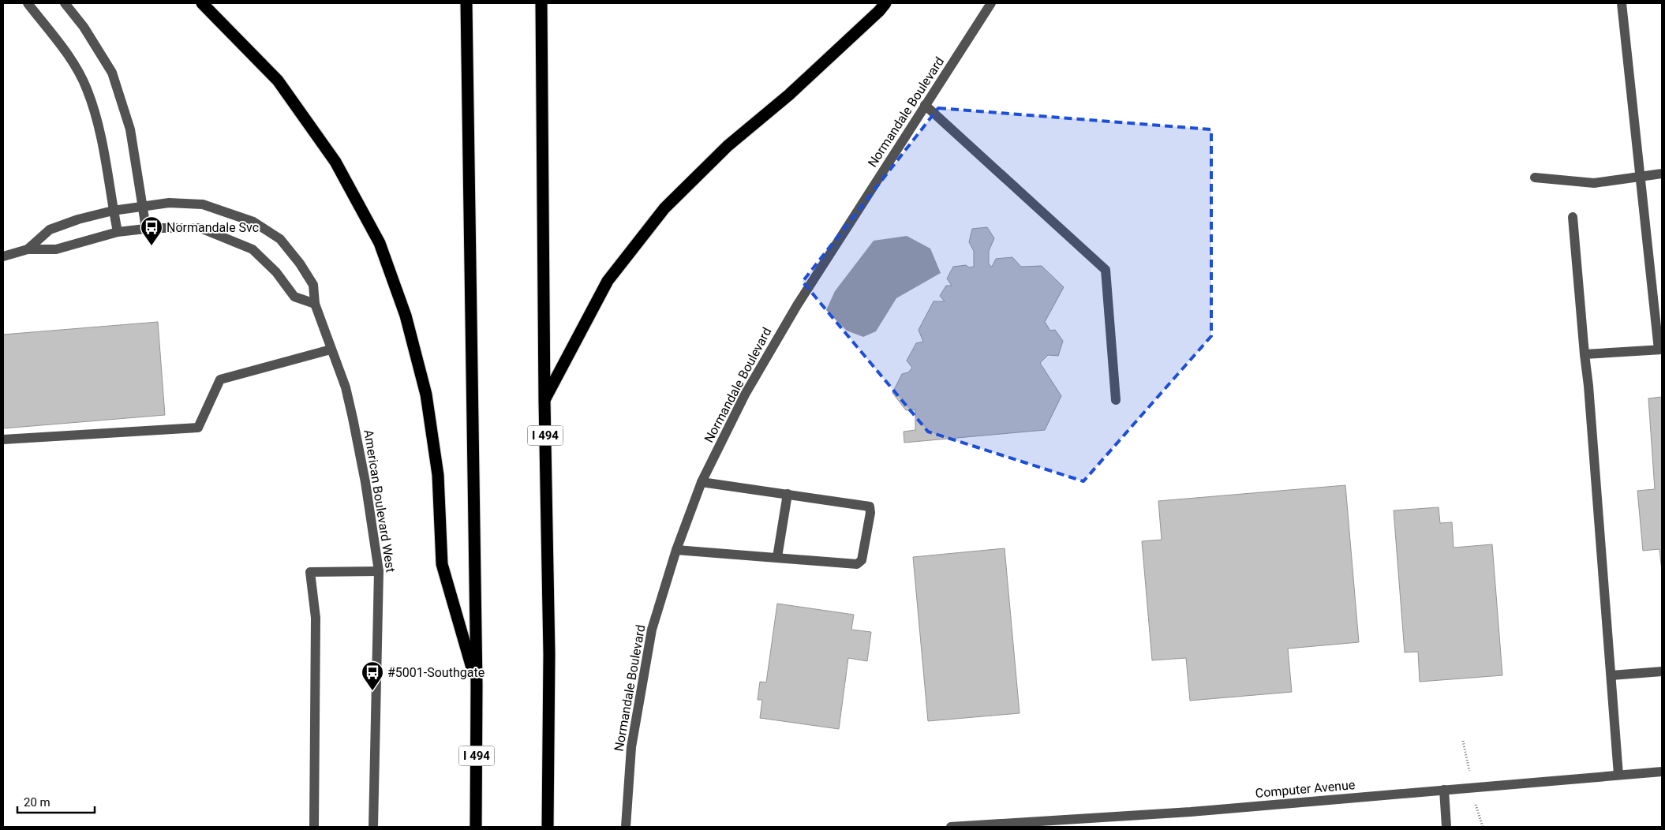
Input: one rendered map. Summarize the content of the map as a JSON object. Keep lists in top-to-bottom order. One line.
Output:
{"streets":{"highway":["I 494"],"street":["Normandale Boulevard","American Boulevard West","Computer Avenue"]},"places":{"bus stop":["Normandale Svc","#5001-Southgate"]},"scale_bar":"20 m"}
